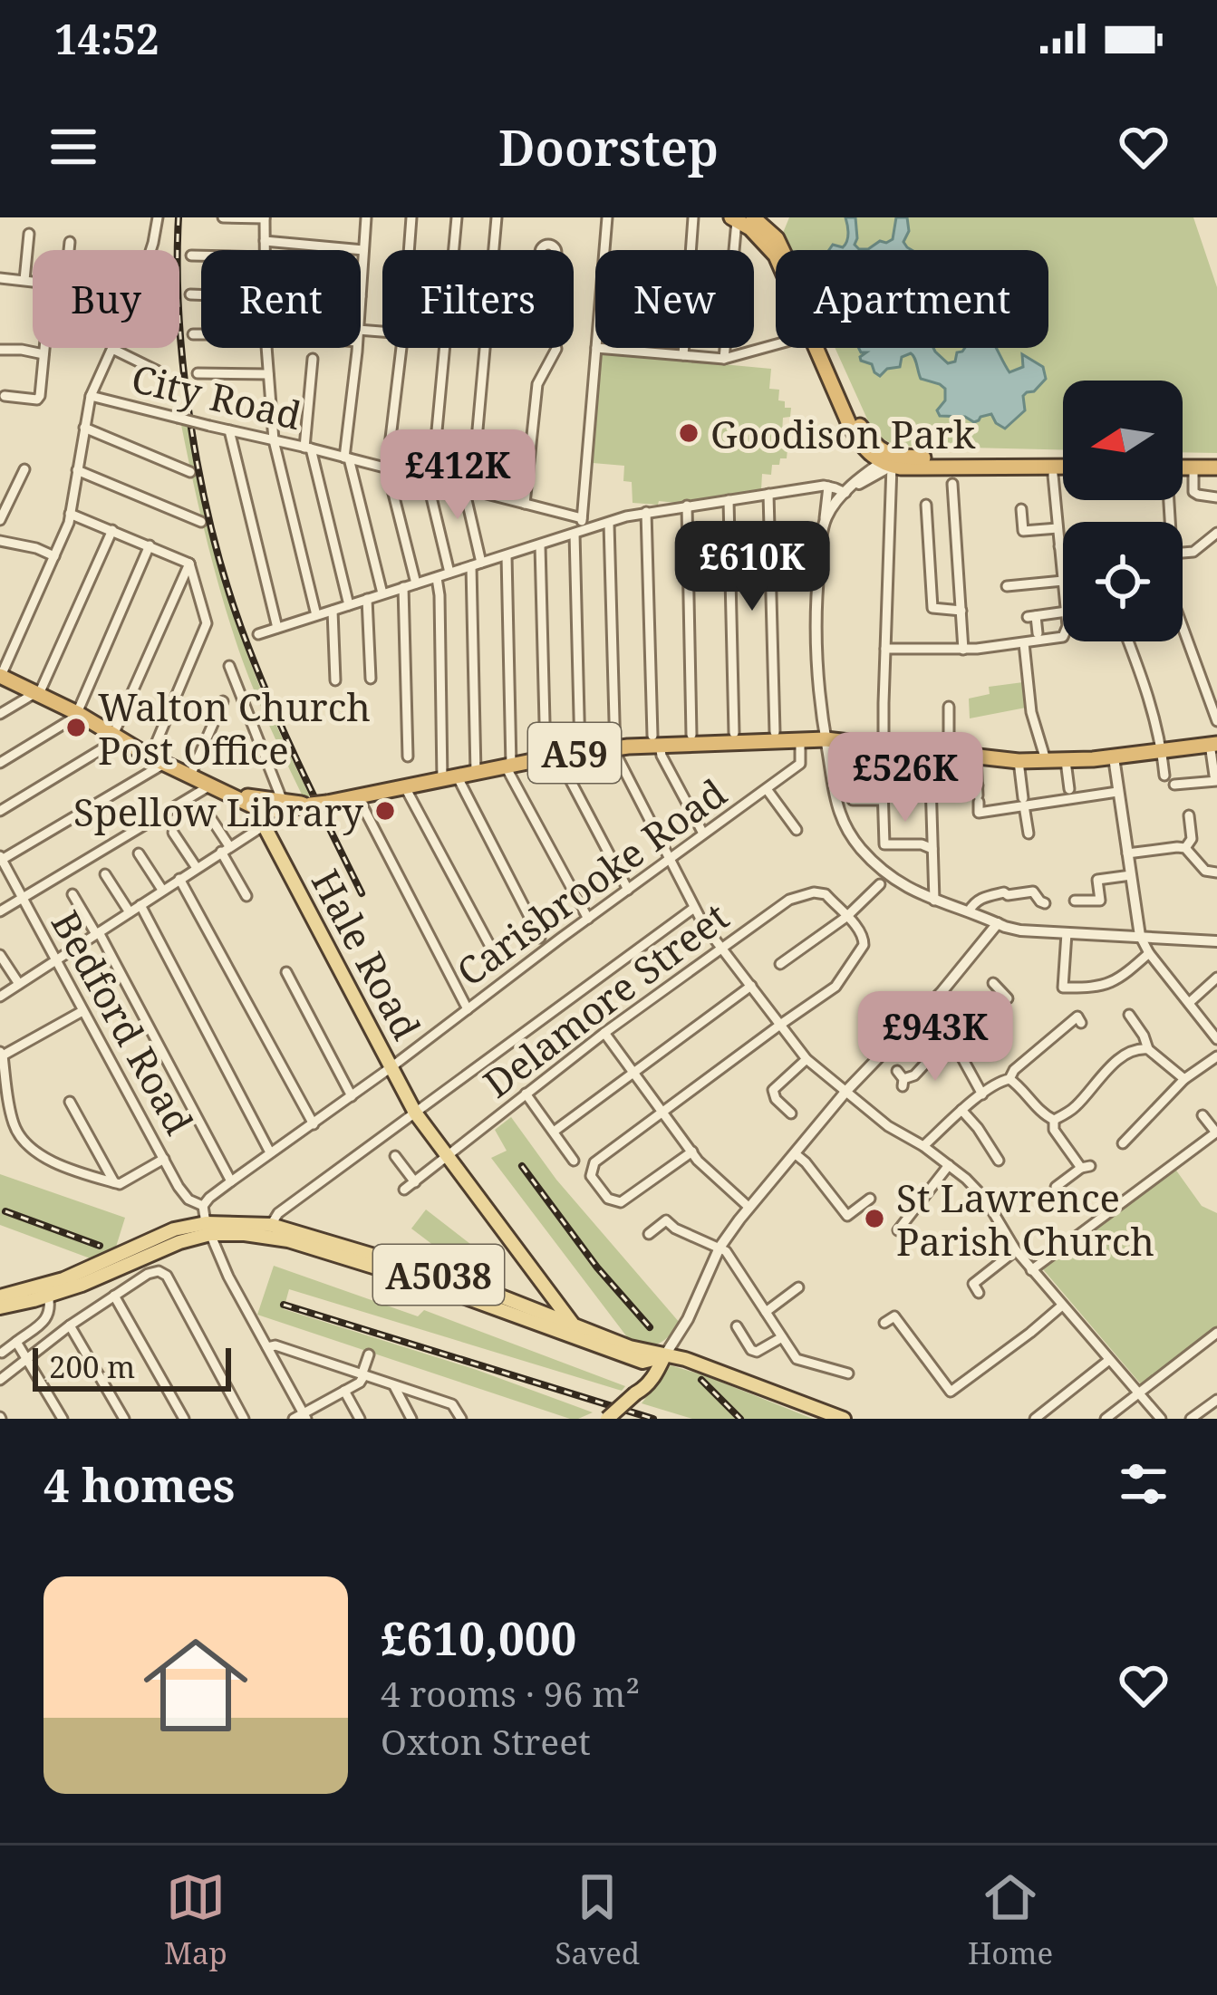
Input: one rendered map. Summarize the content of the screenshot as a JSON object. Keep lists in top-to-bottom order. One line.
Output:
{"streets":{"highway":["A59"],"main road":["Hale Road","A5038"],"street":["City Road","Carisbrooke Road","Delamore Street","Bedford Road"]},"crossings":[["A59","Carisbrooke Road"],["A59","Hale Road"],["Carisbrooke Road","Hale Road"],["Carisbrooke Road","Bedford Road"],["Hale Road","A5038"],["Delamore Street","A5038"]],"places":["Goodison Park","Walton Church Post Office","Spellow Library","St Lawrence Parish Church"],"scale_bar":"200 m","north":"left","page":{"status":"14:52","header":"Doorstep","chip":["Buy","Rent","Filters","New","Apartment"],"price":["£412K","£610K","£526K","£943K"],"scale":"200 m","heading":"4 homes","list":[{"name":"£610,000","note":"4 rooms · 96 m² · Oxton Street"}],"tabs":["Map","Saved","Home"]}}
